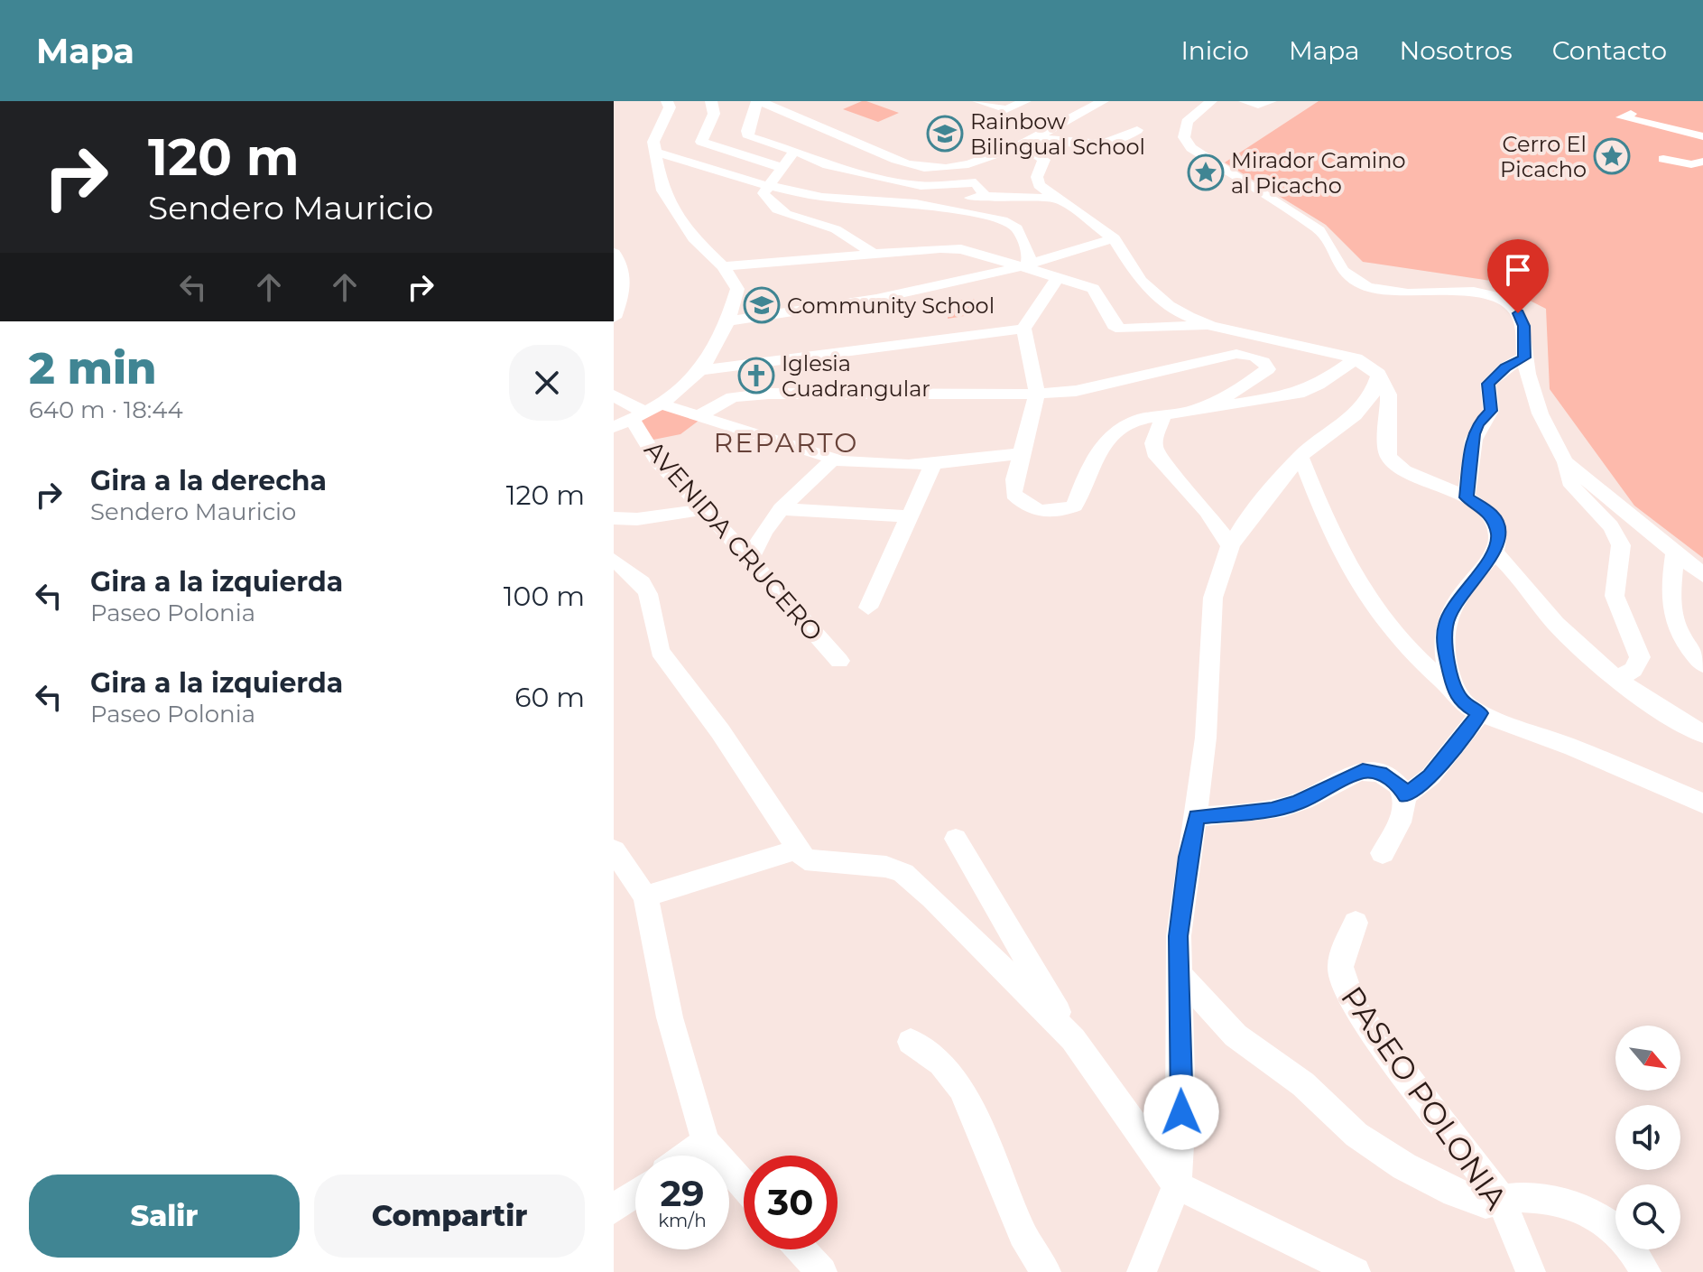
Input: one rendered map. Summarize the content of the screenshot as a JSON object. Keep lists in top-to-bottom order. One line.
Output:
{"streets":{"street":["AVENIDA CRUCERO","PASEO POLONIA"]},"districts":["REPARTO"],"places":{"school or university":["Rainbow Bilingual School","Community School"],"place":["Cerro El Picacho","Mirador Camino al Picacho"],"church":["Iglesia Cuadrangular"]},"north":"bottom right","page":{"header":"Mapa","nav":["Inicio","Mapa","Nosotros","Contacto"],"turn":["120 m","Sendero Mauricio"],"heading":["2 min","640 m · 18:44"],"list":[{"name":"Gira a la derecha","note":"Sendero Mauricio","value":"120 m"},{"name":"Gira a la izquierda","note":"Paseo Polonia","value":"100 m"},{"name":"Gira a la izquierda","note":"Paseo Polonia","value":"60 m"}],"speed":"29 km/h","limit":"30","buttons":["Salir","Compartir"]}}
